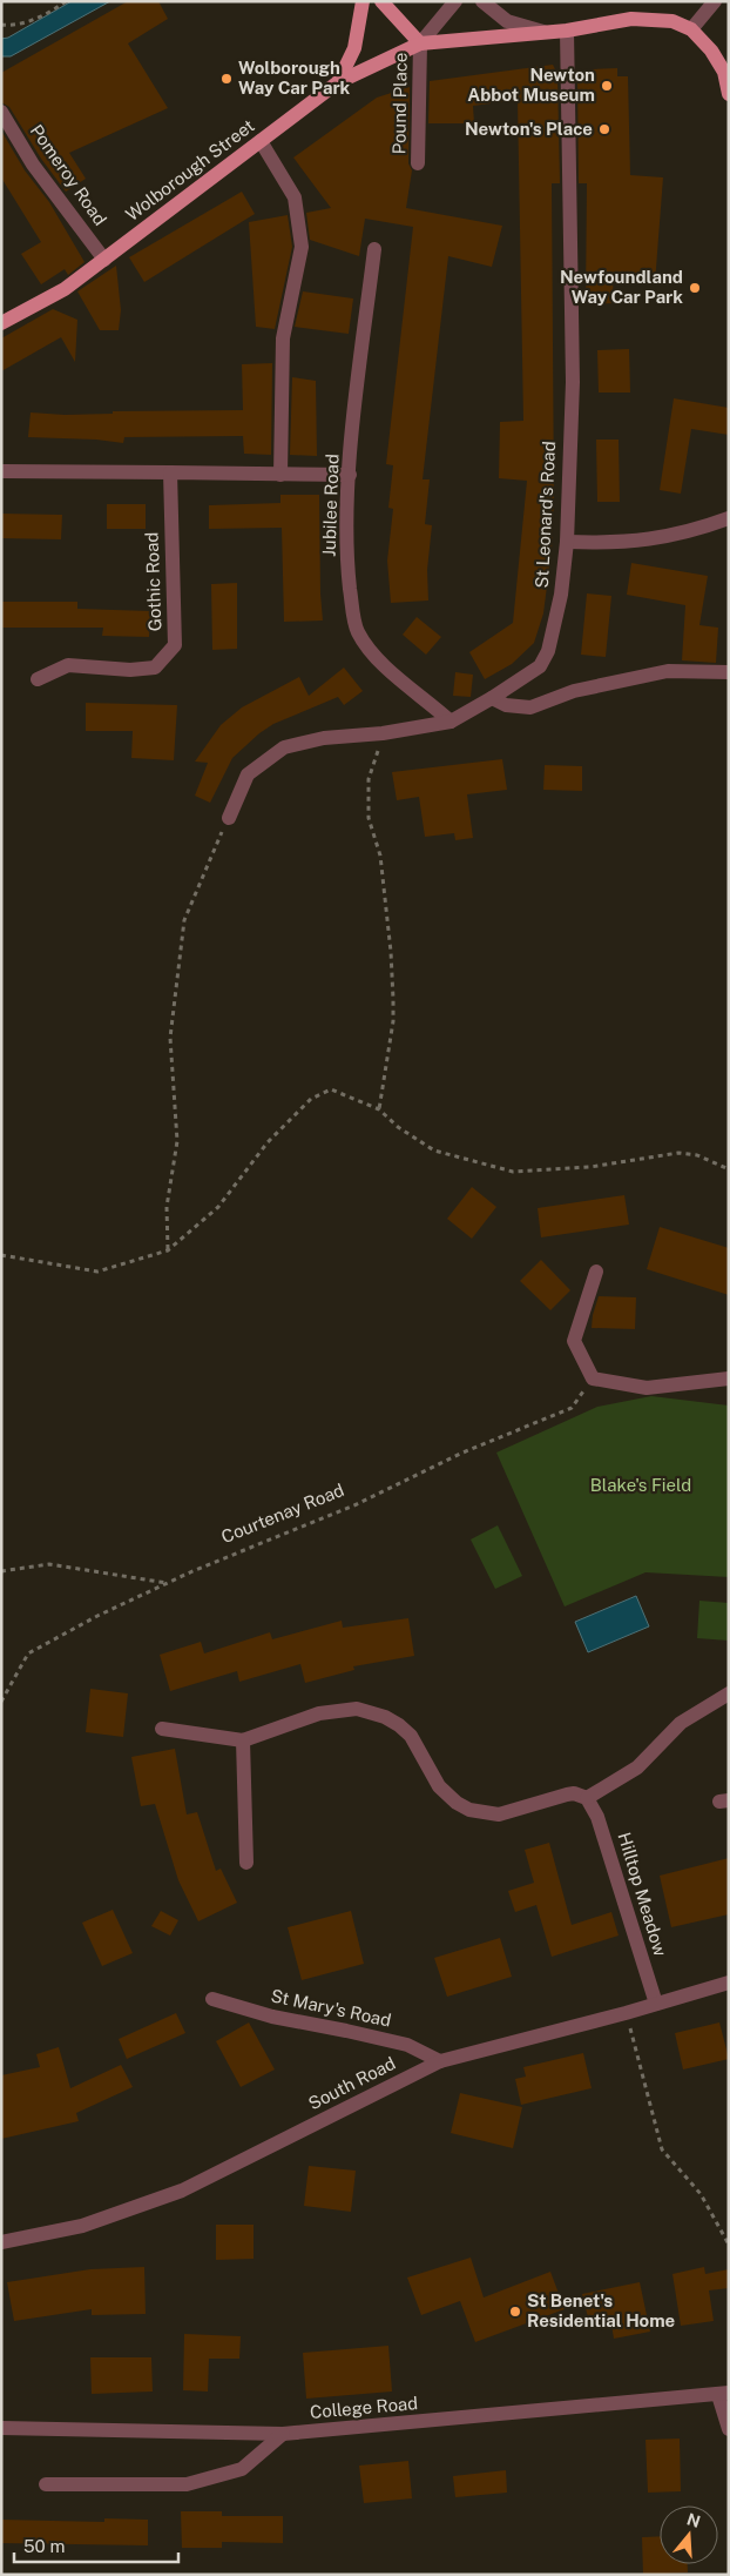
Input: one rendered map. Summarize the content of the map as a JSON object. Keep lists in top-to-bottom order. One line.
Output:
{"streets":{"main road":["Wolborough Street"],"street":["Pound Place","Pomeroy Road","Jubilee Road","St Leonard's Road","Gothic Road","Hilltop Meadow","St Mary's Road","South Road","College Road"],"path":["Courtenay Road"]},"crossings":[["Pound Place","Wolborough Street"],["Wolborough Street","Pomeroy Road"],["Wolborough Street","St Leonard's Road"],["Jubilee Road","St Leonard's Road"],["Hilltop Meadow","South Road"],["St Mary's Road","South Road"]],"parks":["Blake's Field"],"places":["Wolborough Way Car Park","Newton Abbot Museum","Newton's Place","Newfoundland Way Car Park","St Benet's Residential Home"],"scale_bar":"50 m","north":"top"}
